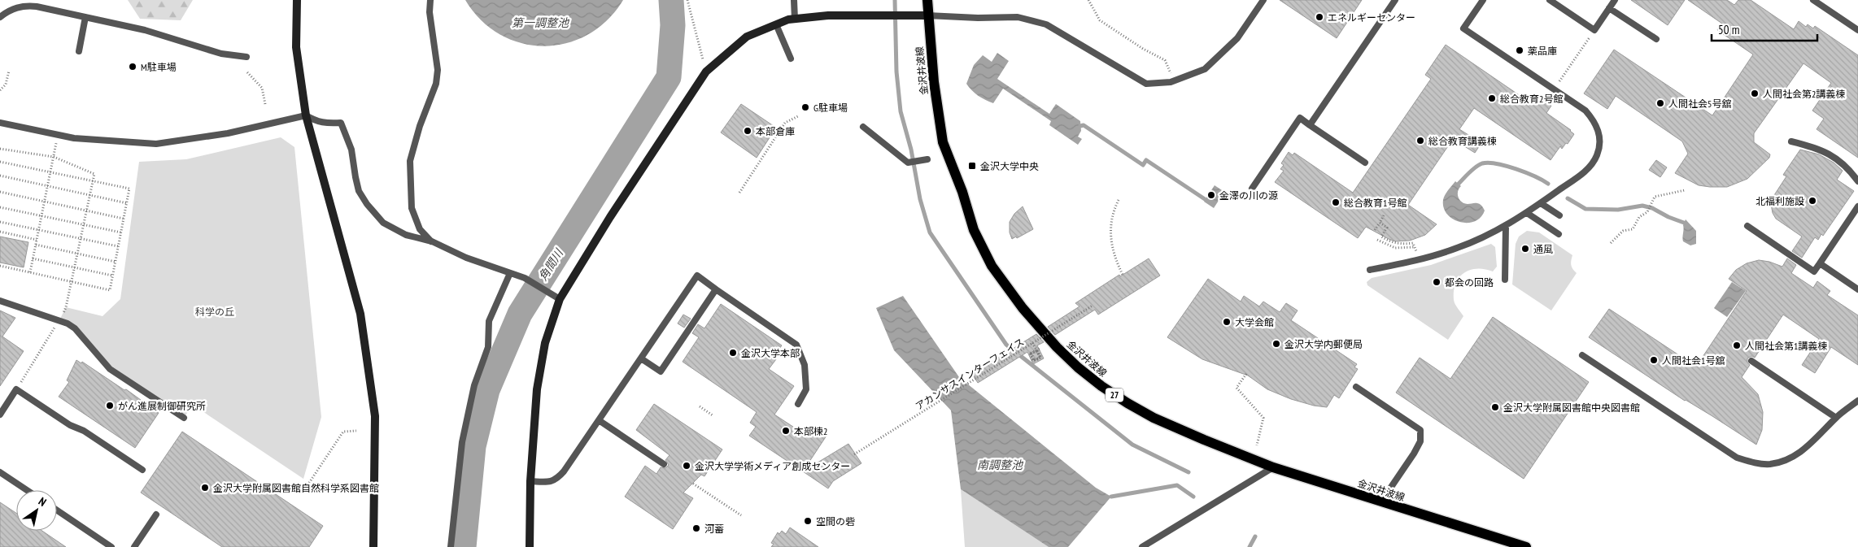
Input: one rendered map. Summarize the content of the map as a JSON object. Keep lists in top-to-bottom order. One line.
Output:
{"streets":{"main road":["金沢井波線","27"],"path":["アカンサスインターフェイス"]},"water":["第一調整池","角間川","南調整池"],"parks":["科学の丘"],"places":{"other":["エネルギーセンター","薬品庫","M駐車場","人間社会第2講義棟","総合教育2号館","人間社会5号舘","G駐車場","本部倉庫","総合教育講義棟","金澤の川の源","北福利施設","総合教育1号館","通風","都会の回路","大学会館","金沢大学内郵便局","人間社会第1講義棟","金沢大学本部","人間社会1号舘","がん進展制御研究所","金沢大学附属図書館中央図書館","本部棟2","金沢大学学術メディア創成センター","金沢大学附属図書館自然科学系図書館","空間の砦","河蓄"],"transit":["金沢大学中央"]},"scale_bar":"50 m","north":"top right"}
